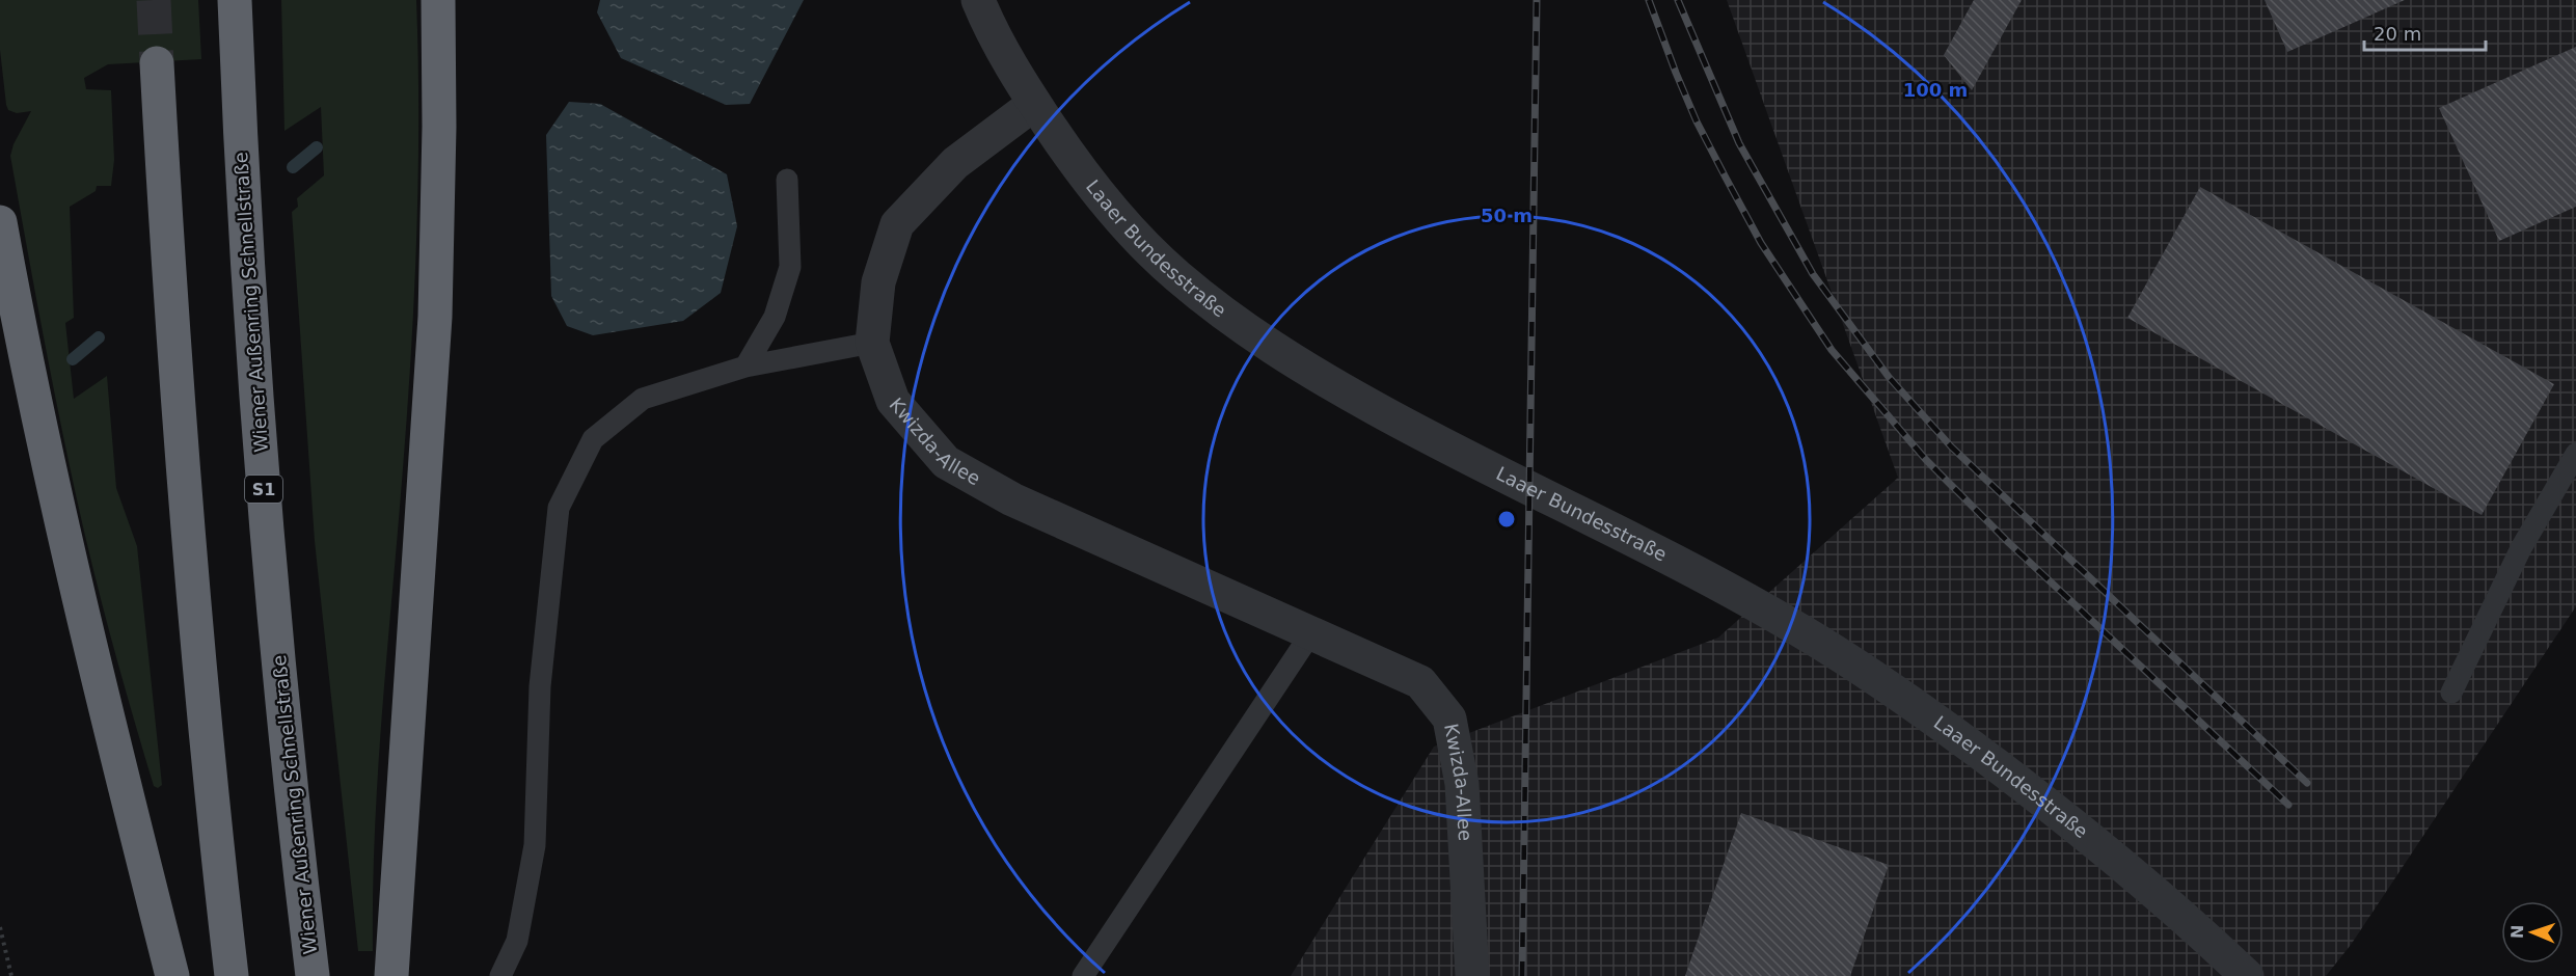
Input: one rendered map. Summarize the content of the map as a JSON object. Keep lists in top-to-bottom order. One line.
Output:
{"streets":{"highway":["Wiener Außenring Schnellstraße","S1"],"street":["Laaer Bundesstraße","Kwizda-Allee"]},"crossings":[["Laaer Bundesstraße","Kwizda-Allee"]],"scale_bar":"20 m","north":"left","rings":["100 m","50 m"]}
